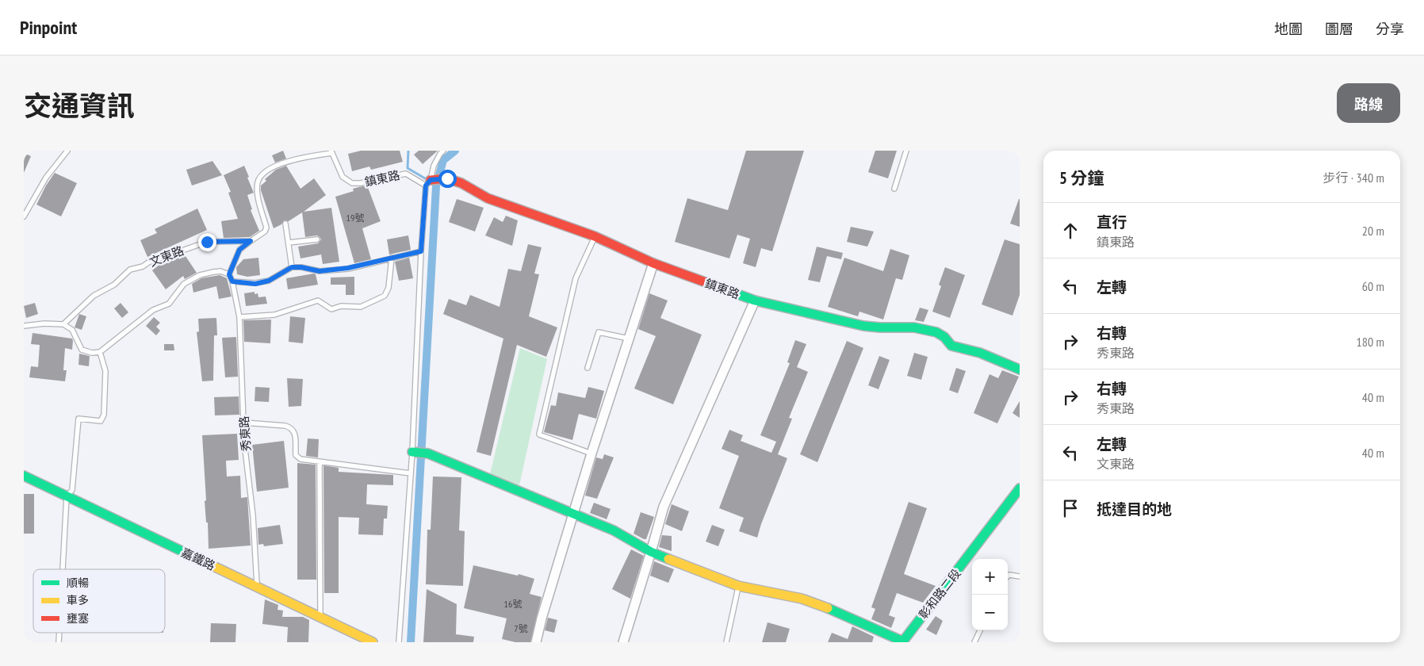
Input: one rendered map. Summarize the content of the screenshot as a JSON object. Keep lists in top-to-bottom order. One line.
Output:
{"streets":{"street":["鎮東路","嘉鐵路","彰和路二段"],"lane":["文東路","秀東路"]},"crossings":[["秀東路","嘉鐵路"]],"house_numbers":["19號","16號","7號"],"legend":["順暢","車多","壅塞"],"page":{"header":"Pinpoint","nav":["地圖","圖層","分享"],"title":"交通資訊","buttons":"路線","heading":["5 分鐘","步行 · 340 m"],"list":[["直行","鎮東路","20 m"],["左轉","60 m"],["右轉","秀東路","180 m"],["右轉","秀東路","40 m"],["左轉","文東路","40 m"],"抵達目的地"],"map_buttons":["+","−"]}}
